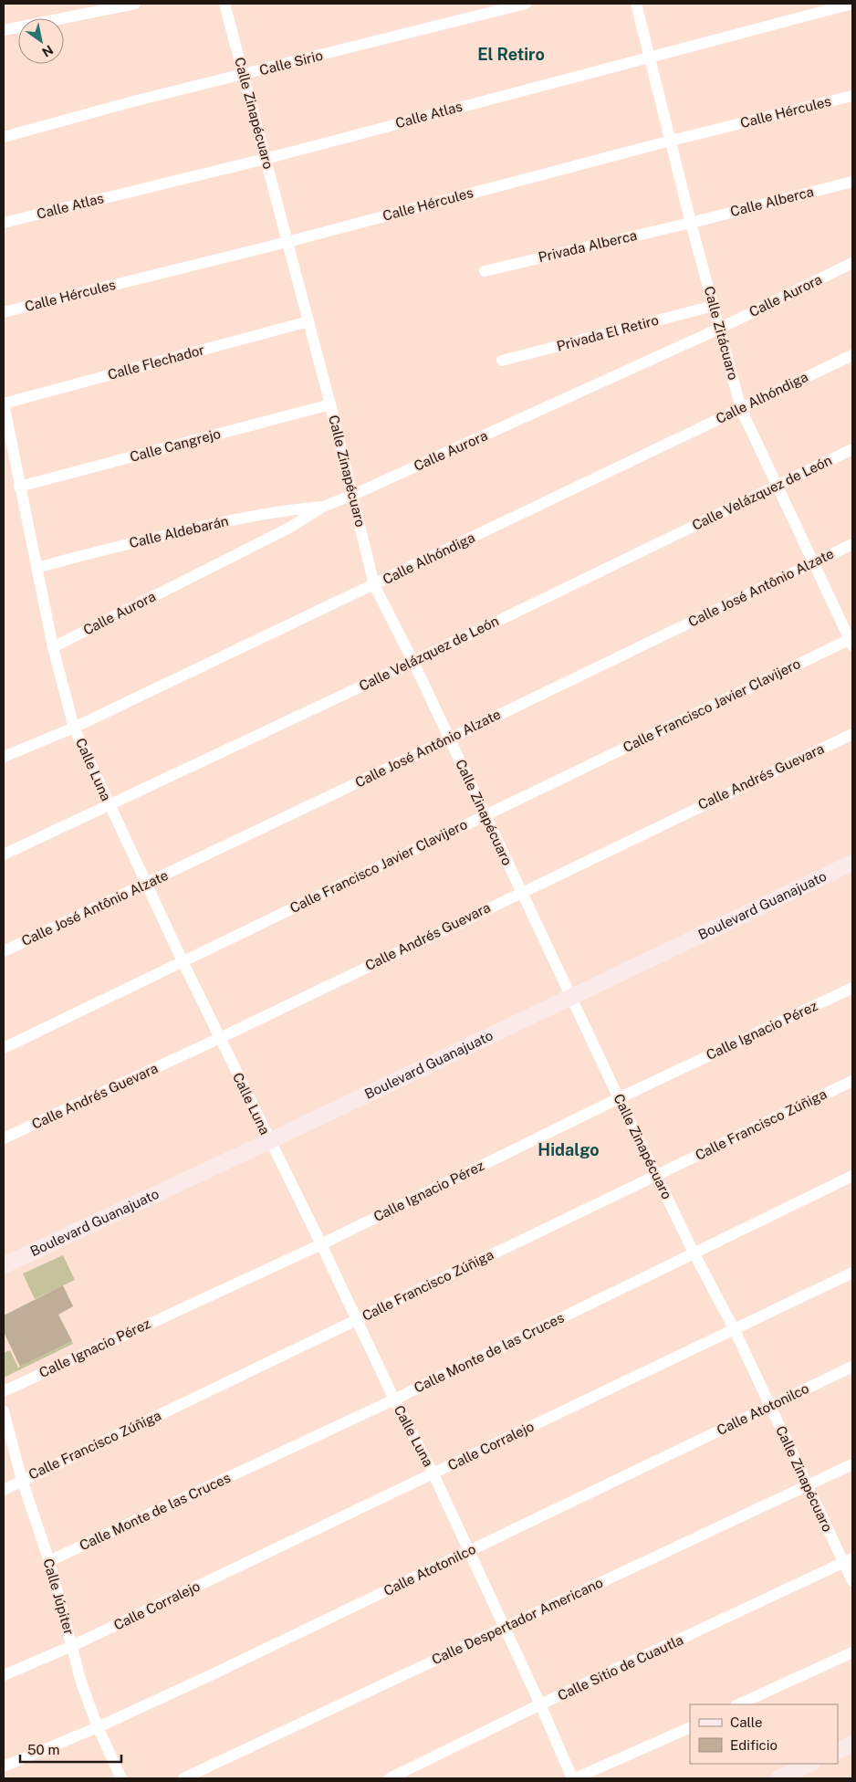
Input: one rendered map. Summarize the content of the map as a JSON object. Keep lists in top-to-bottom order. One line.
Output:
{"streets":{"street":["Calle Sirio","Calle Hércules","Calle Zinapécuaro","Calle Atlas","Calle Alberca","Privada Alberca","Calle Aurora","Privada El Retiro","Calle Zitácuaro","Calle Flechador","Calle Alhóndiga","Calle Cangrejo","Calle Velázquez de León","Calle Aldebarán","Calle José Antônio Alzate","Calle Francisco Javier Clavijero","Calle Luna","Calle Andrés Guevara","Boulevard Guanajuato","Calle Ignacio Pérez","Calle Francisco Zúñiga","Calle Monte de las Cruces","Calle Atotonilco","Calle Corralejo","Calle Júpiter","Calle Despertador Americano","Calle Sitio de Cuautla"]},"crossings":[["Calle Sirio","Calle Zinapécuaro"],["Calle Hércules","Calle Zinapécuaro"],["Calle Hércules","Calle Zitácuaro"],["Calle Zinapécuaro","Calle Atlas"],["Calle Zinapécuaro","Calle Aurora"],["Calle Zinapécuaro","Calle Flechador"],["Calle Zinapécuaro","Calle Alhóndiga"],["Calle Zinapécuaro","Calle Cangrejo"],["Calle Zinapécuaro","Calle Velázquez de León"],["Calle Zinapécuaro","Calle José Antônio Alzate"],["Calle Zinapécuaro","Calle Francisco Javier Clavijero"],["Calle Zinapécuaro","Calle Andrés Guevara"],["Calle Zinapécuaro","Boulevard Guanajuato"],["Calle Zinapécuaro","Calle Ignacio Pérez"],["Calle Zinapécuaro","Calle Francisco Zúñiga"],["Calle Zinapécuaro","Calle Monte de las Cruces"],["Calle Zinapécuaro","Calle Atotonilco"],["Calle Zinapécuaro","Calle Corralejo"],["Calle Zinapécuaro","Calle Despertador Americano"],["Calle Zinapécuaro","Calle Sitio de Cuautla"],["Calle Atlas","Calle Zitácuaro"],["Calle Alberca","Privada Alberca"],["Calle Alberca","Calle Zitácuaro"],["Privada Alberca","Calle Zitácuaro"],["Calle Aurora","Calle Zitácuaro"],["Calle Aurora","Calle Aldebarán"],["Calle Aurora","Calle Luna"],["Privada El Retiro","Calle Zitácuaro"],["Calle Zitácuaro","Calle Alhóndiga"],["Calle Zitácuaro","Calle Velázquez de León"],["Calle Zitácuaro","Calle José Antônio Alzate"],["Calle Zitácuaro","Calle Francisco Javier Clavijero"],["Calle Flechador","Calle Luna"],["Calle Alhóndiga","Calle Luna"],["Calle Cangrejo","Calle Luna"],["Calle Velázquez de León","Calle Luna"],["Calle Aldebarán","Calle Luna"],["Calle José Antônio Alzate","Calle Luna"],["Calle Francisco Javier Clavijero","Calle Luna"],["Calle Luna","Calle Andrés Guevara"],["Calle Luna","Boulevard Guanajuato"],["Calle Luna","Calle Ignacio Pérez"],["Calle Luna","Calle Francisco Zúñiga"],["Calle Luna","Calle Monte de las Cruces"],["Calle Luna","Calle Atotonilco"],["Calle Luna","Calle Corralejo"],["Calle Luna","Calle Despertador Americano"],["Calle Luna","Calle Sitio de Cuautla"],["Calle Francisco Zúñiga","Calle Júpiter"],["Calle Monte de las Cruces","Calle Júpiter"],["Calle Atotonilco","Calle Júpiter"],["Calle Corralejo","Calle Júpiter"]],"districts":["El Retiro","Hidalgo"],"legend":["Calle","Edificio"],"scale_bar":"50 m","north":"bottom right"}
